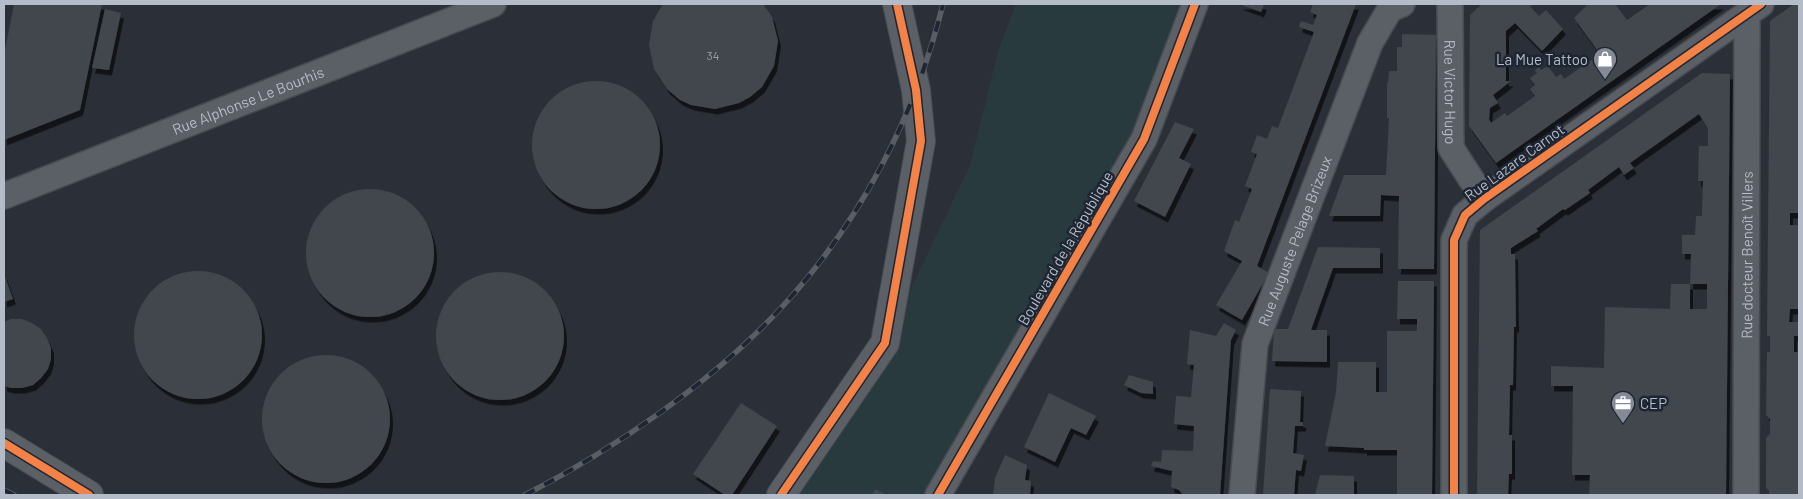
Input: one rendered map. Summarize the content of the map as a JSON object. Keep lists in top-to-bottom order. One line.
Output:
{"streets":{"street":["Rue Victor Hugo","Rue Alphonse Le Bourhis","Rue Lazare Carnot","Rue Auguste Pelage Brizeux","Boulevard de la République","Rue docteur Benoît Villers"]},"crossings":[["Rue Victor Hugo","Rue Lazare Carnot"],["Rue Lazare Carnot","Rue docteur Benoît Villers"]],"places":{"shop":["La Mue Tattoo"],"office":["CEP"]},"house_numbers":["34"]}
